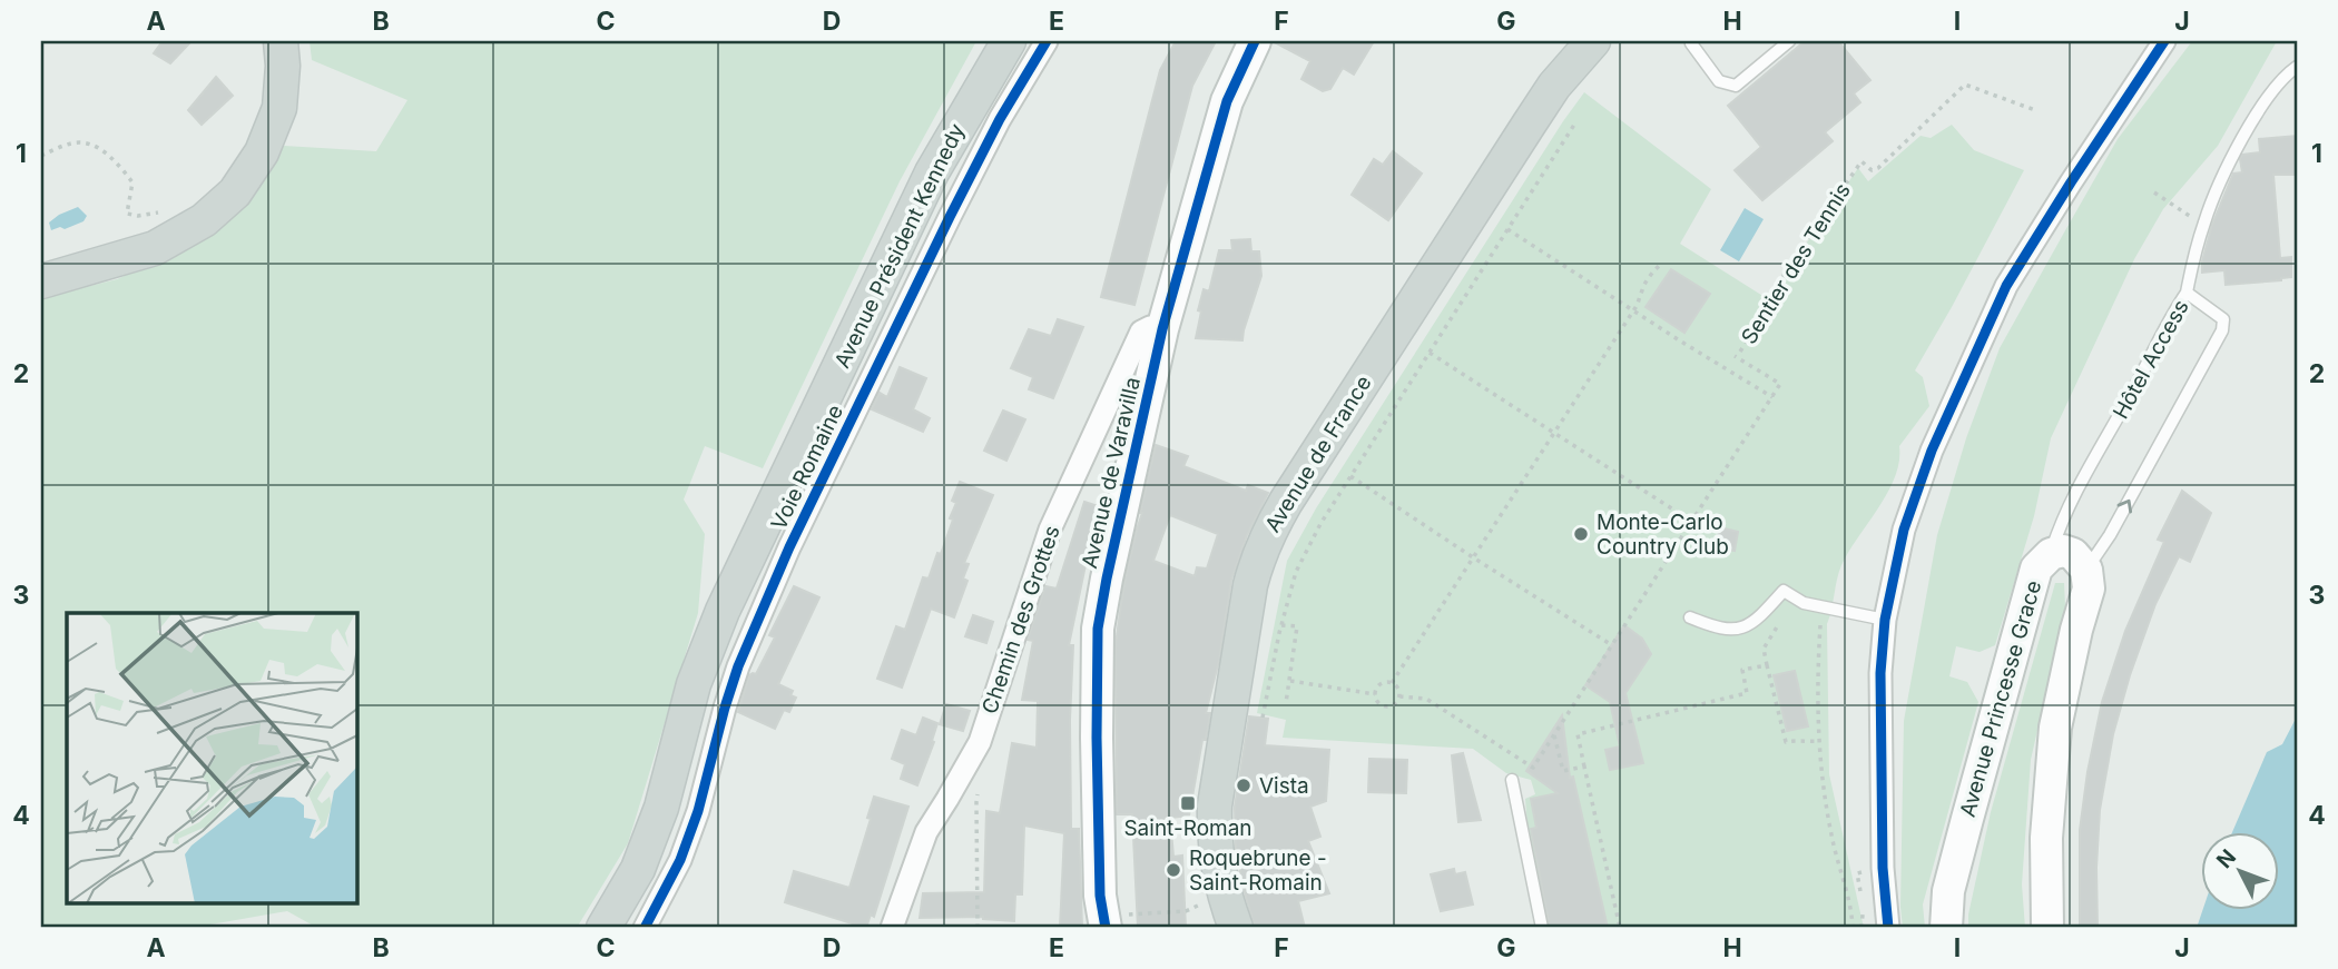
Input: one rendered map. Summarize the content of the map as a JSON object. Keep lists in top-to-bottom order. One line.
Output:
{"streets":{"main road":["Avenue Président Kennedy","Avenue de France"],"street":["Voie Romaine","Avenue de Varavilla","Chemin des Grottes","Avenue Princesse Grace"],"lane":["Hôtel Access"],"path":["Sentier des Tennis"]},"crossings":[["Hôtel Access","Avenue Princesse Grace"],["Avenue de Varavilla","Chemin des Grottes"]],"places":{"other":["Monte-Carlo Country Club","Vista","Roquebrune - Saint-Romain"],"transit":["Saint-Roman"]},"north":"top left","grid":{"columns":["A","B","C","D","E","F","G","H","I","J"],"rows":["1","2","3","4"]}}
